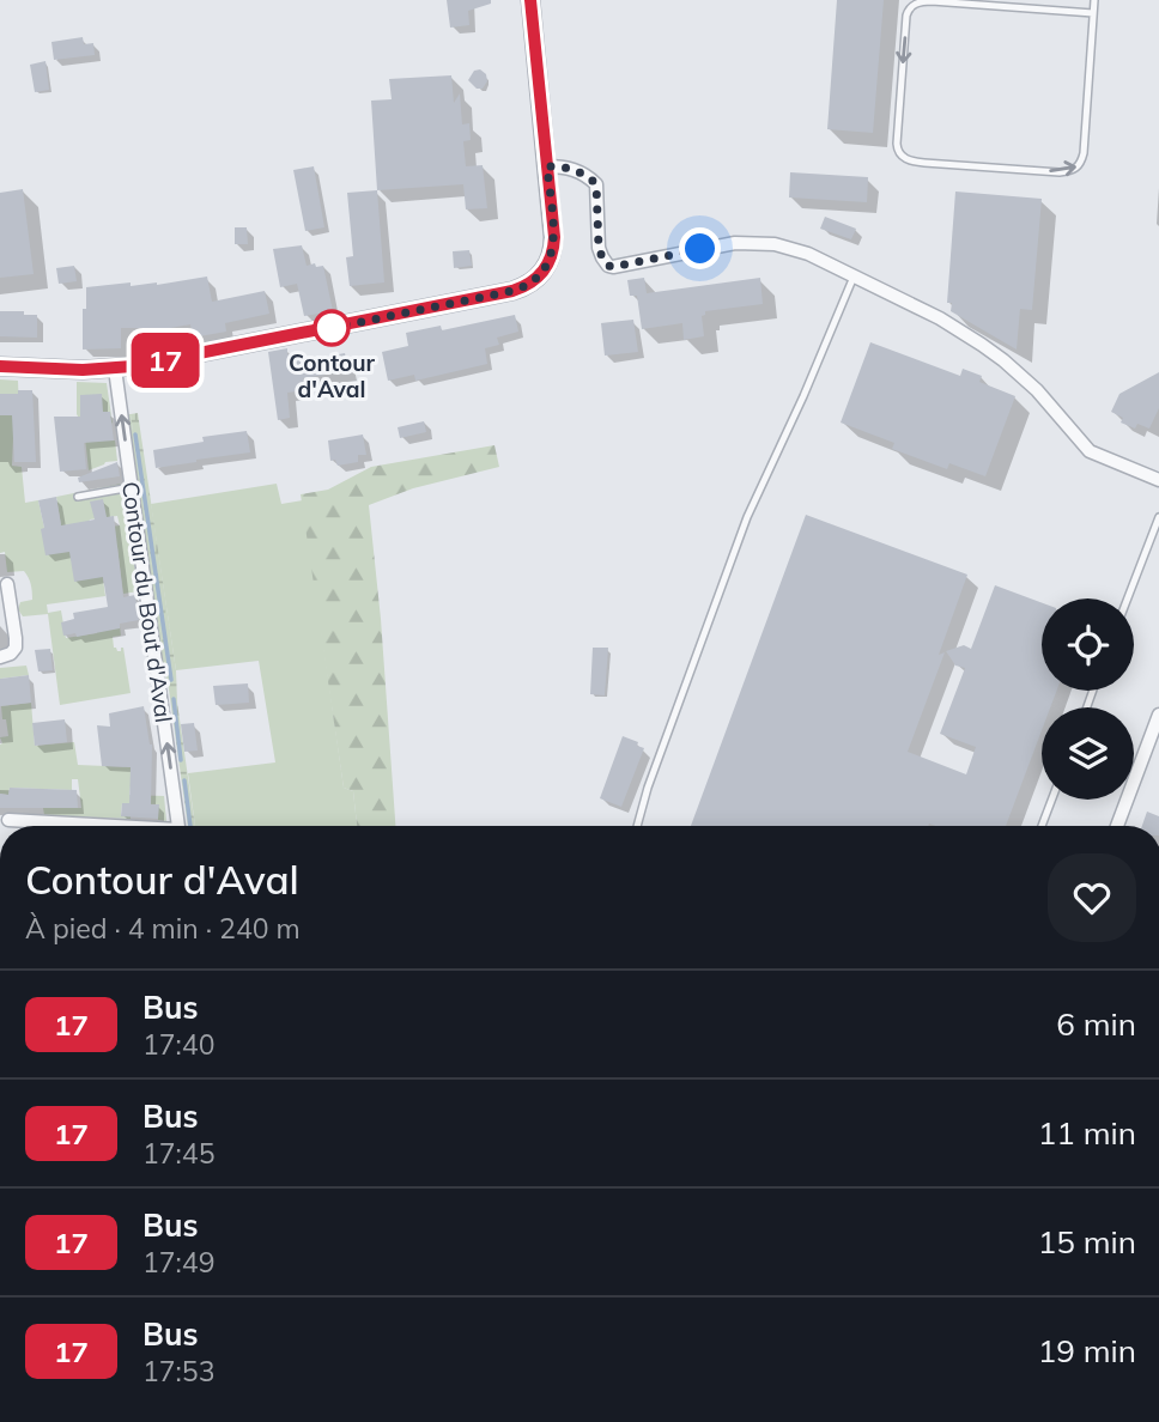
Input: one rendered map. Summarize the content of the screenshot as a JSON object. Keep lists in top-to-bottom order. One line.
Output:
{"streets":{"street":["Contour du Bout d'Aval"]},"one_way":["Contour du Bout d'Aval"],"places":["Contour d'Aval"],"lines":["bus line 17"],"page":{"on_map":"17","heading":["Contour d'Aval","À pied · 4 min · 240 m"],"list":[{"mark":"17","name":"Bus","note":"17:40","value":"6 min"},{"mark":"17","name":"Bus","note":"17:45","value":"11 min"},{"mark":"17","name":"Bus","note":"17:49","value":"15 min"},{"mark":"17","name":"Bus","note":"17:53","value":"19 min"}]}}
